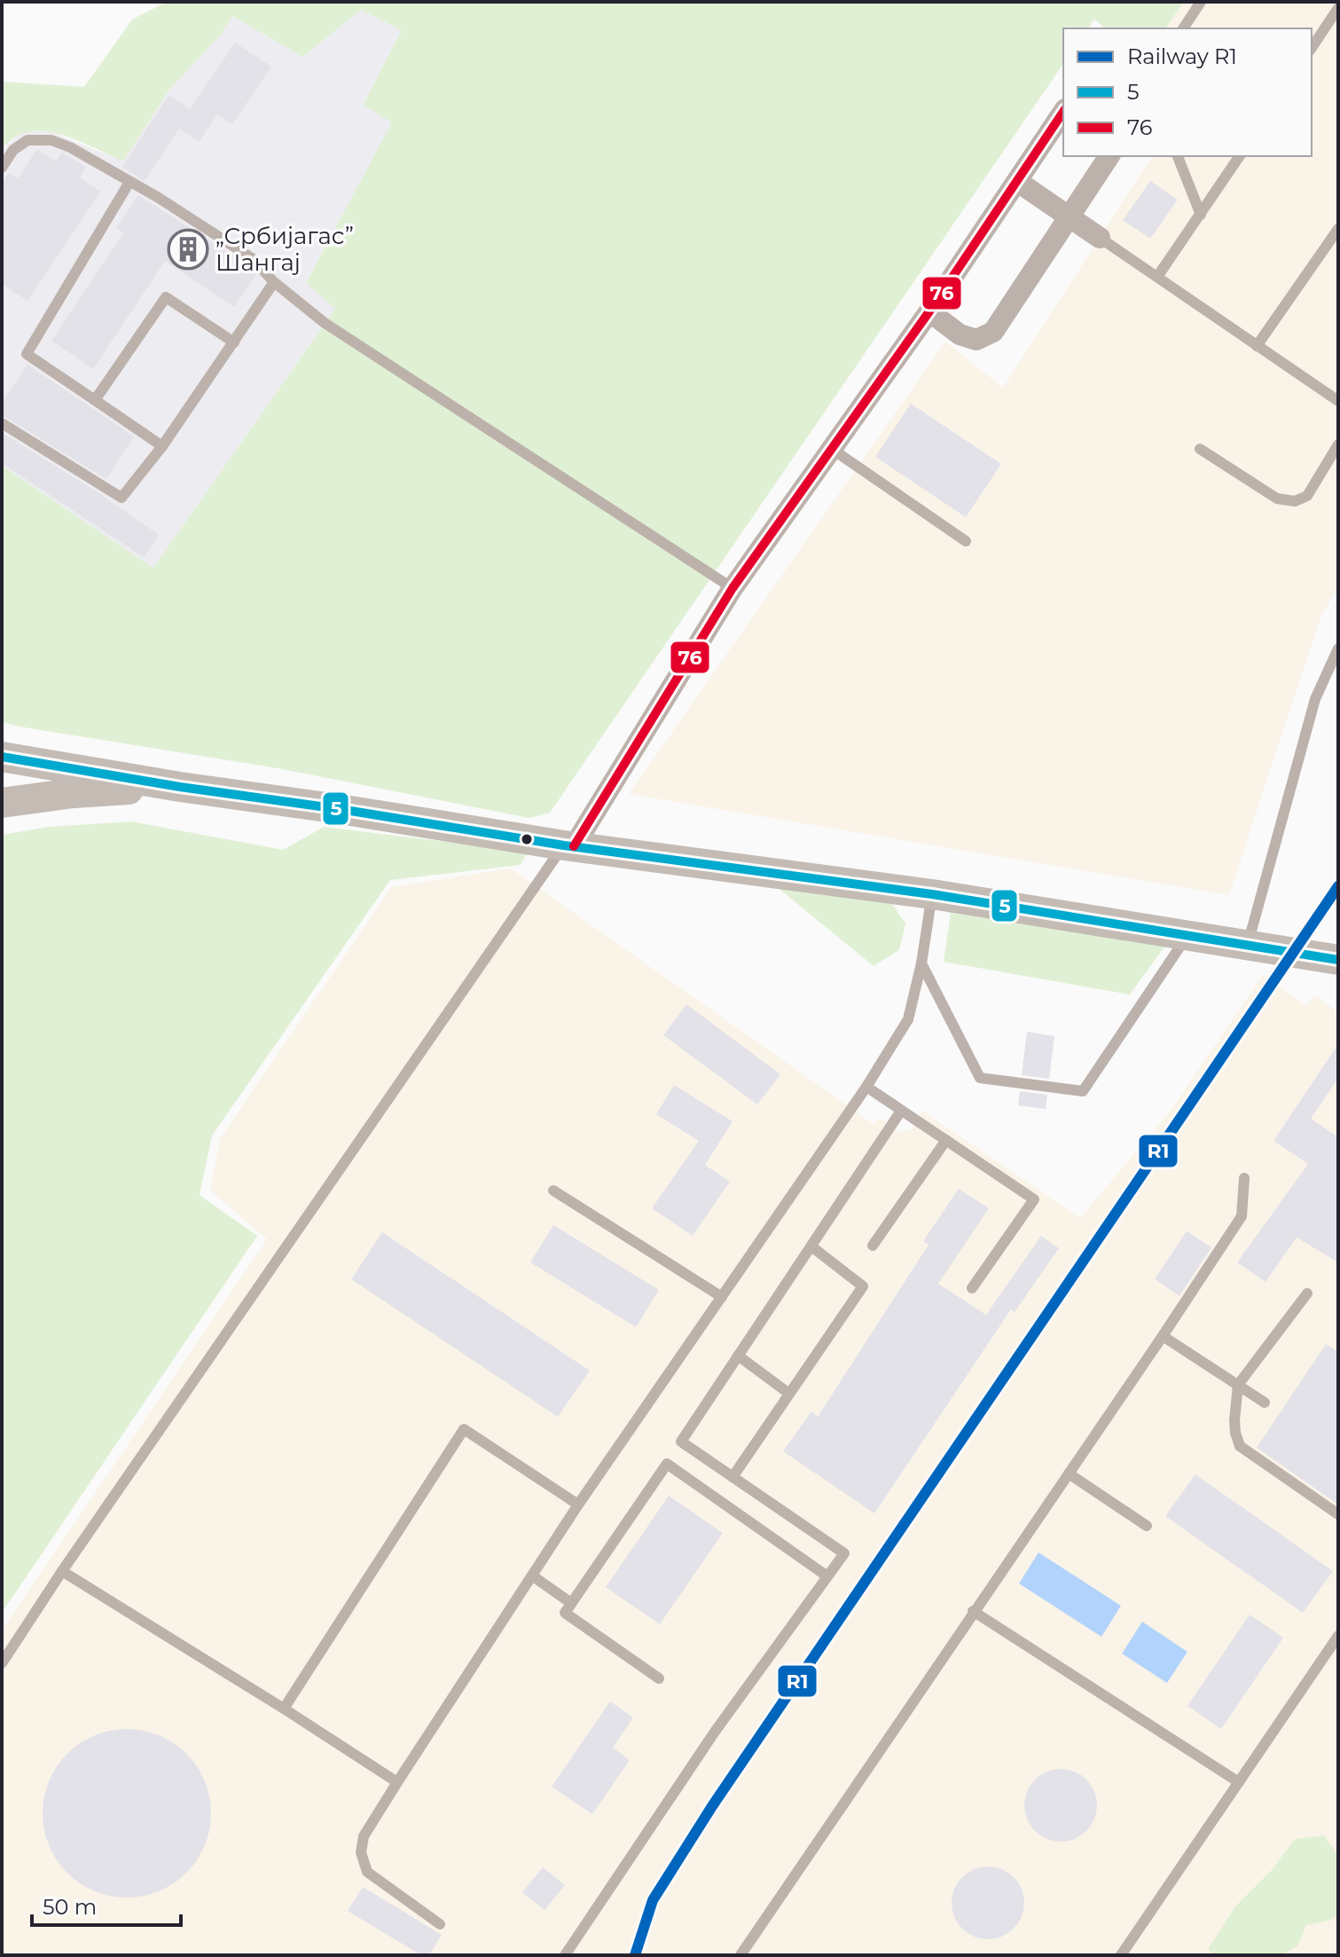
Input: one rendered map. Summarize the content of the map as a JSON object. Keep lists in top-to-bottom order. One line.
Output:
{"places":{"building":["„Србијагас” Шангај"]},"lines":["transit line 76","transit line 5","rail line R1"],"legend":["Railway R1","5","76"],"scale_bar":"50 m"}
